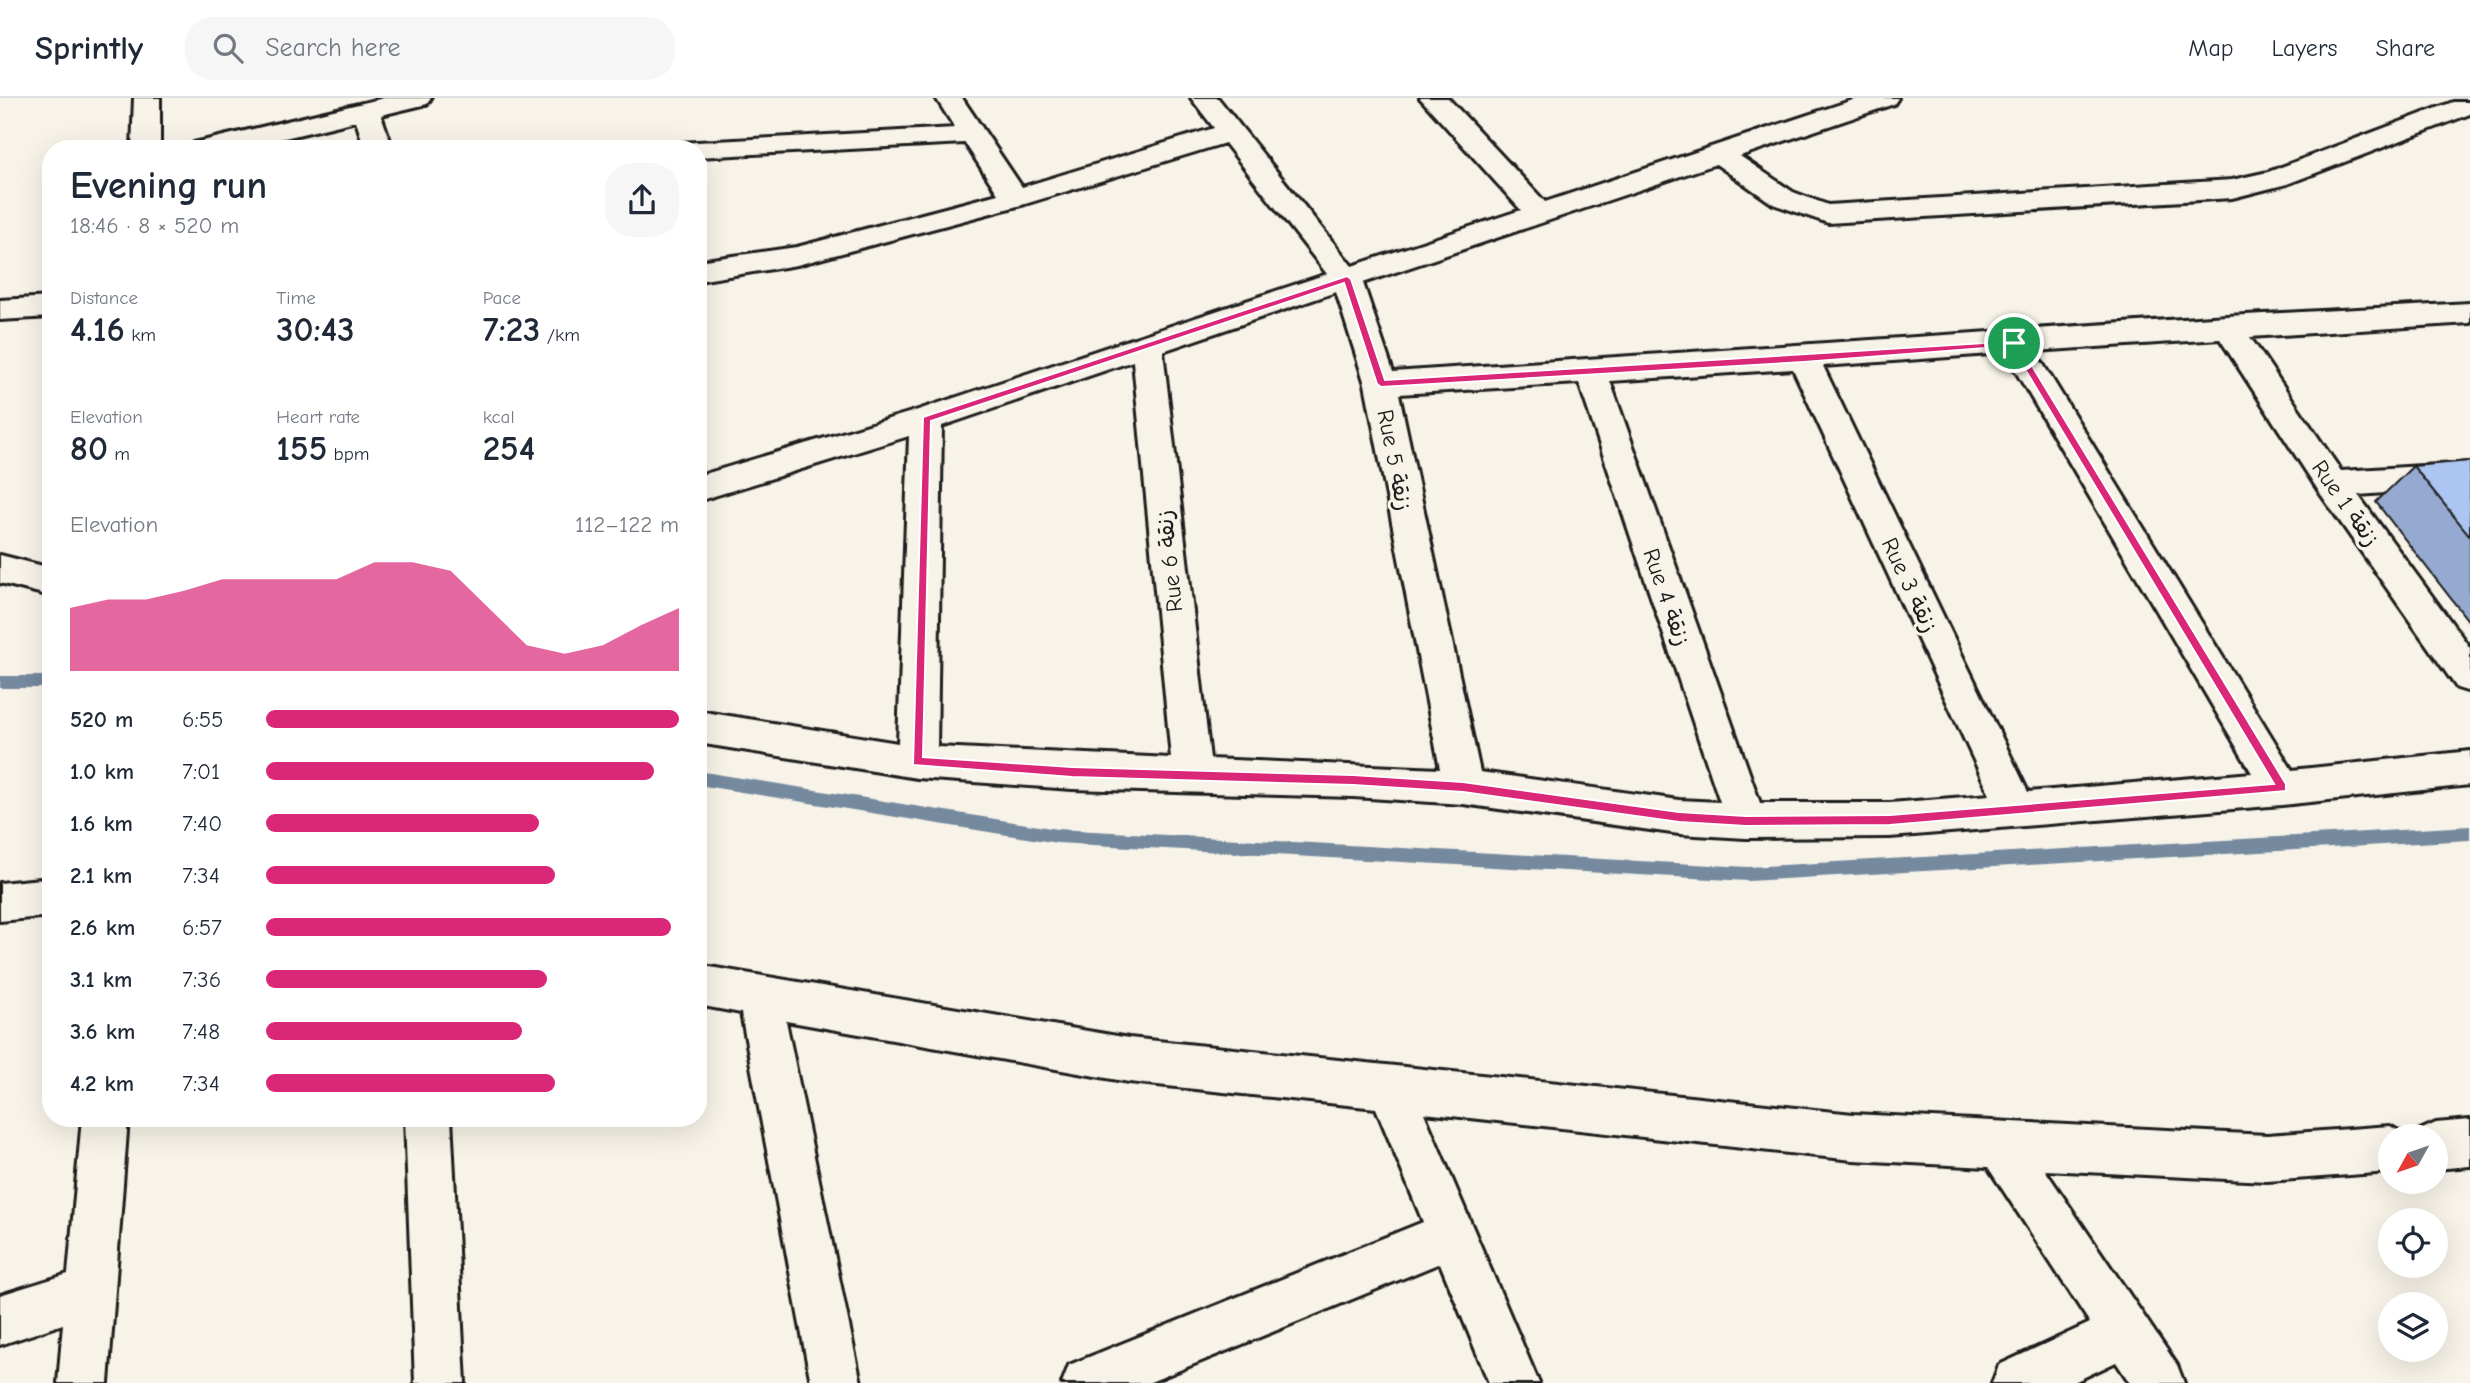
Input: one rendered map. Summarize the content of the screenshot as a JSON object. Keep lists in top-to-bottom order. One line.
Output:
{"streets":{"street":["Rue 5 زنقة","Rue 1 زنقة","Rue 6 زنقة","Rue 3 زنقة","Rue 4 زنقة"]},"north":"bottom left","page":{"header":"Sprintly","search":"Search here","nav":["Map","Layers","Share"],"heading":["Evening run","18:46 · 8 × 520 m"],"stats":[["Distance","4.16 km"],["Time","30:43"],["Pace","7:23 /km"],["Elevation","80 m"],["Heart rate","155 bpm"],["kcal","254"]],"chart":["Elevation","112–122 m"],"list":[{"name":"520 m","note":"6:55"},{"name":"1.0 km","note":"7:01"},{"name":"1.6 km","note":"7:40"},{"name":"2.1 km","note":"7:34"},{"name":"2.6 km","note":"6:57"},{"name":"3.1 km","note":"7:36"},{"name":"3.6 km","note":"7:48"},{"name":"4.2 km","note":"7:34"}]}}
